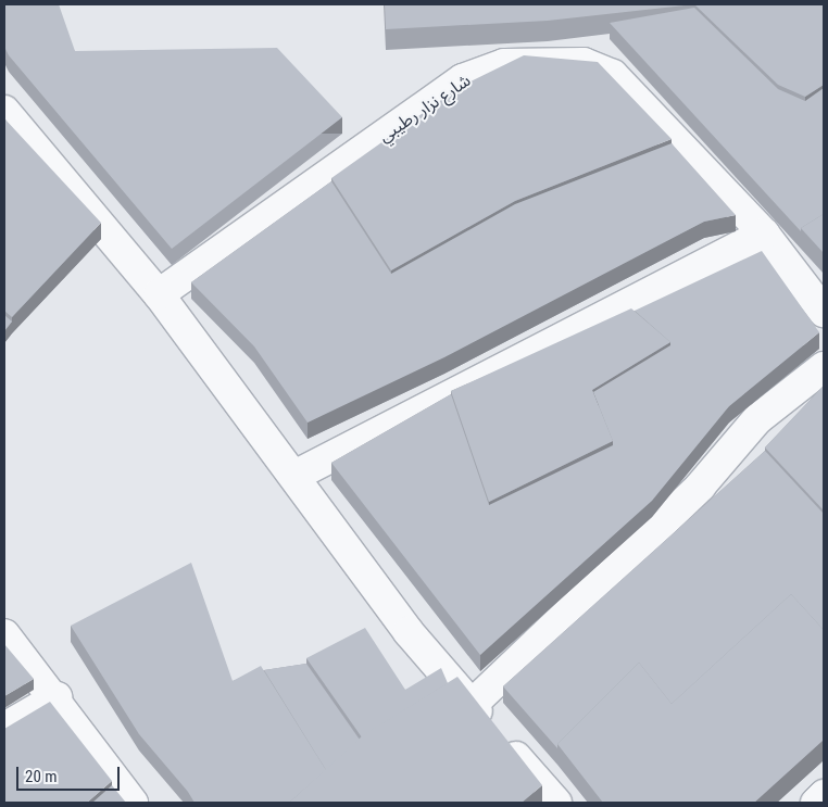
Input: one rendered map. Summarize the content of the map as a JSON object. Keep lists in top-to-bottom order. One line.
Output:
{"streets":{"street":["شارع نزار رطيبي"]},"scale_bar":"20 m"}
